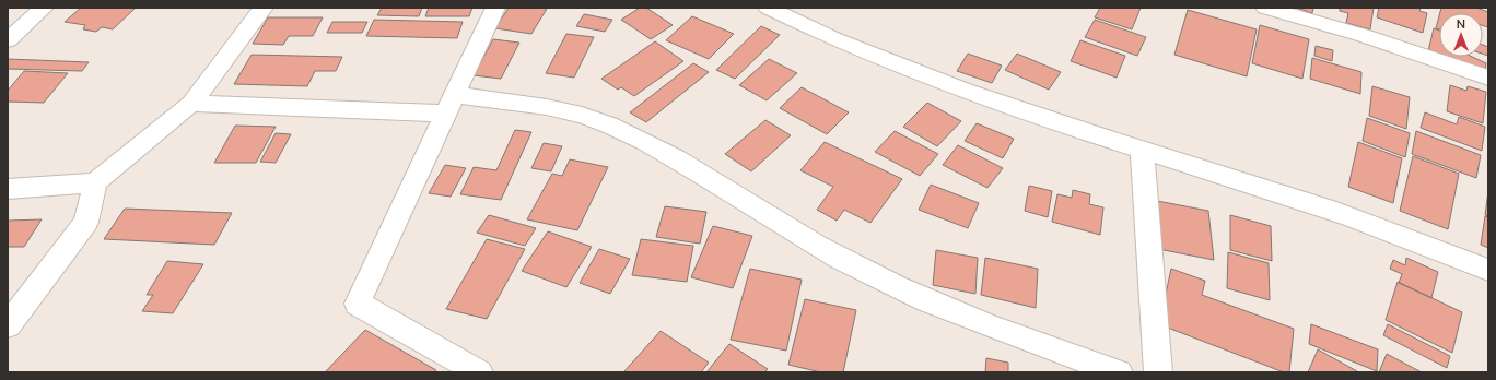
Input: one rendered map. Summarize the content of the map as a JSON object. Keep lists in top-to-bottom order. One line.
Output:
{"north":"top"}
